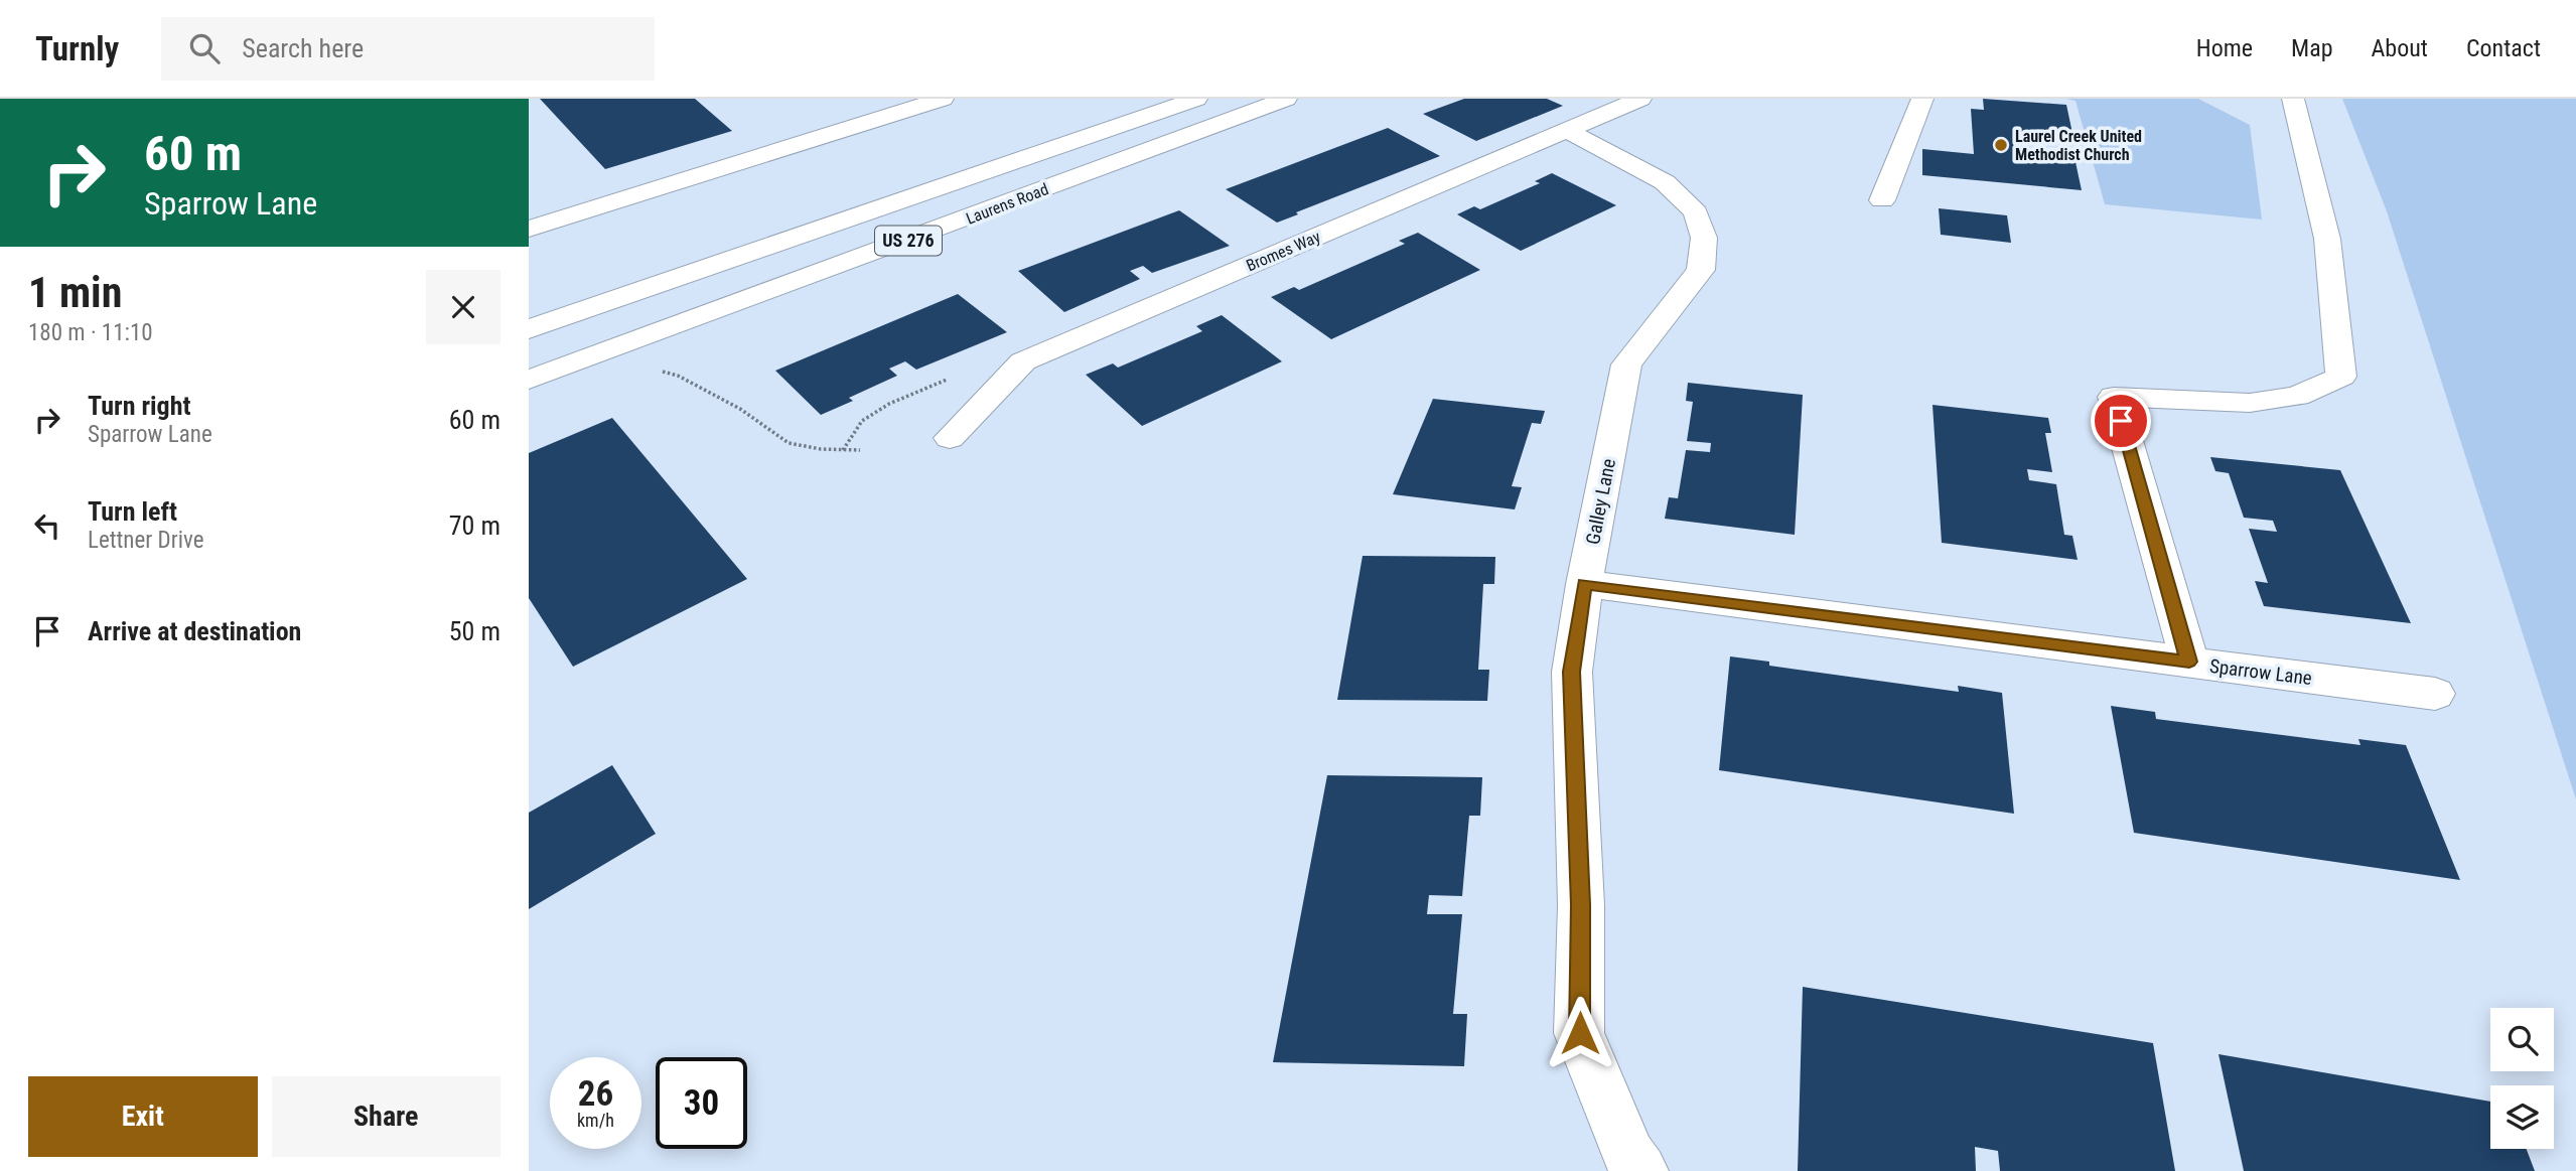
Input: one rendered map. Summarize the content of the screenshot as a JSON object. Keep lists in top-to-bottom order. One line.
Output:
{"streets":{"street":["Laurens Road","US 276","Bromes Way","Galley Lane","Sparrow Lane"]},"crossings":[["Bromes Way","Galley Lane"],["Galley Lane","Sparrow Lane"]],"places":["Laurel Creek United Methodist Church"],"page":{"header":"Turnly","search":"Search here","nav":["Home","Map","About","Contact"],"turn":["60 m","Sparrow Lane"],"heading":["1 min","180 m · 11:10"],"list":[{"name":"Turn right","note":"Sparrow Lane","value":"60 m"},{"name":"Turn left","note":"Lettner Drive","value":"70 m"},{"name":"Arrive at destination","value":"50 m"}],"speed":"26 km/h","limit":"30","buttons":["Exit","Share"]}}
